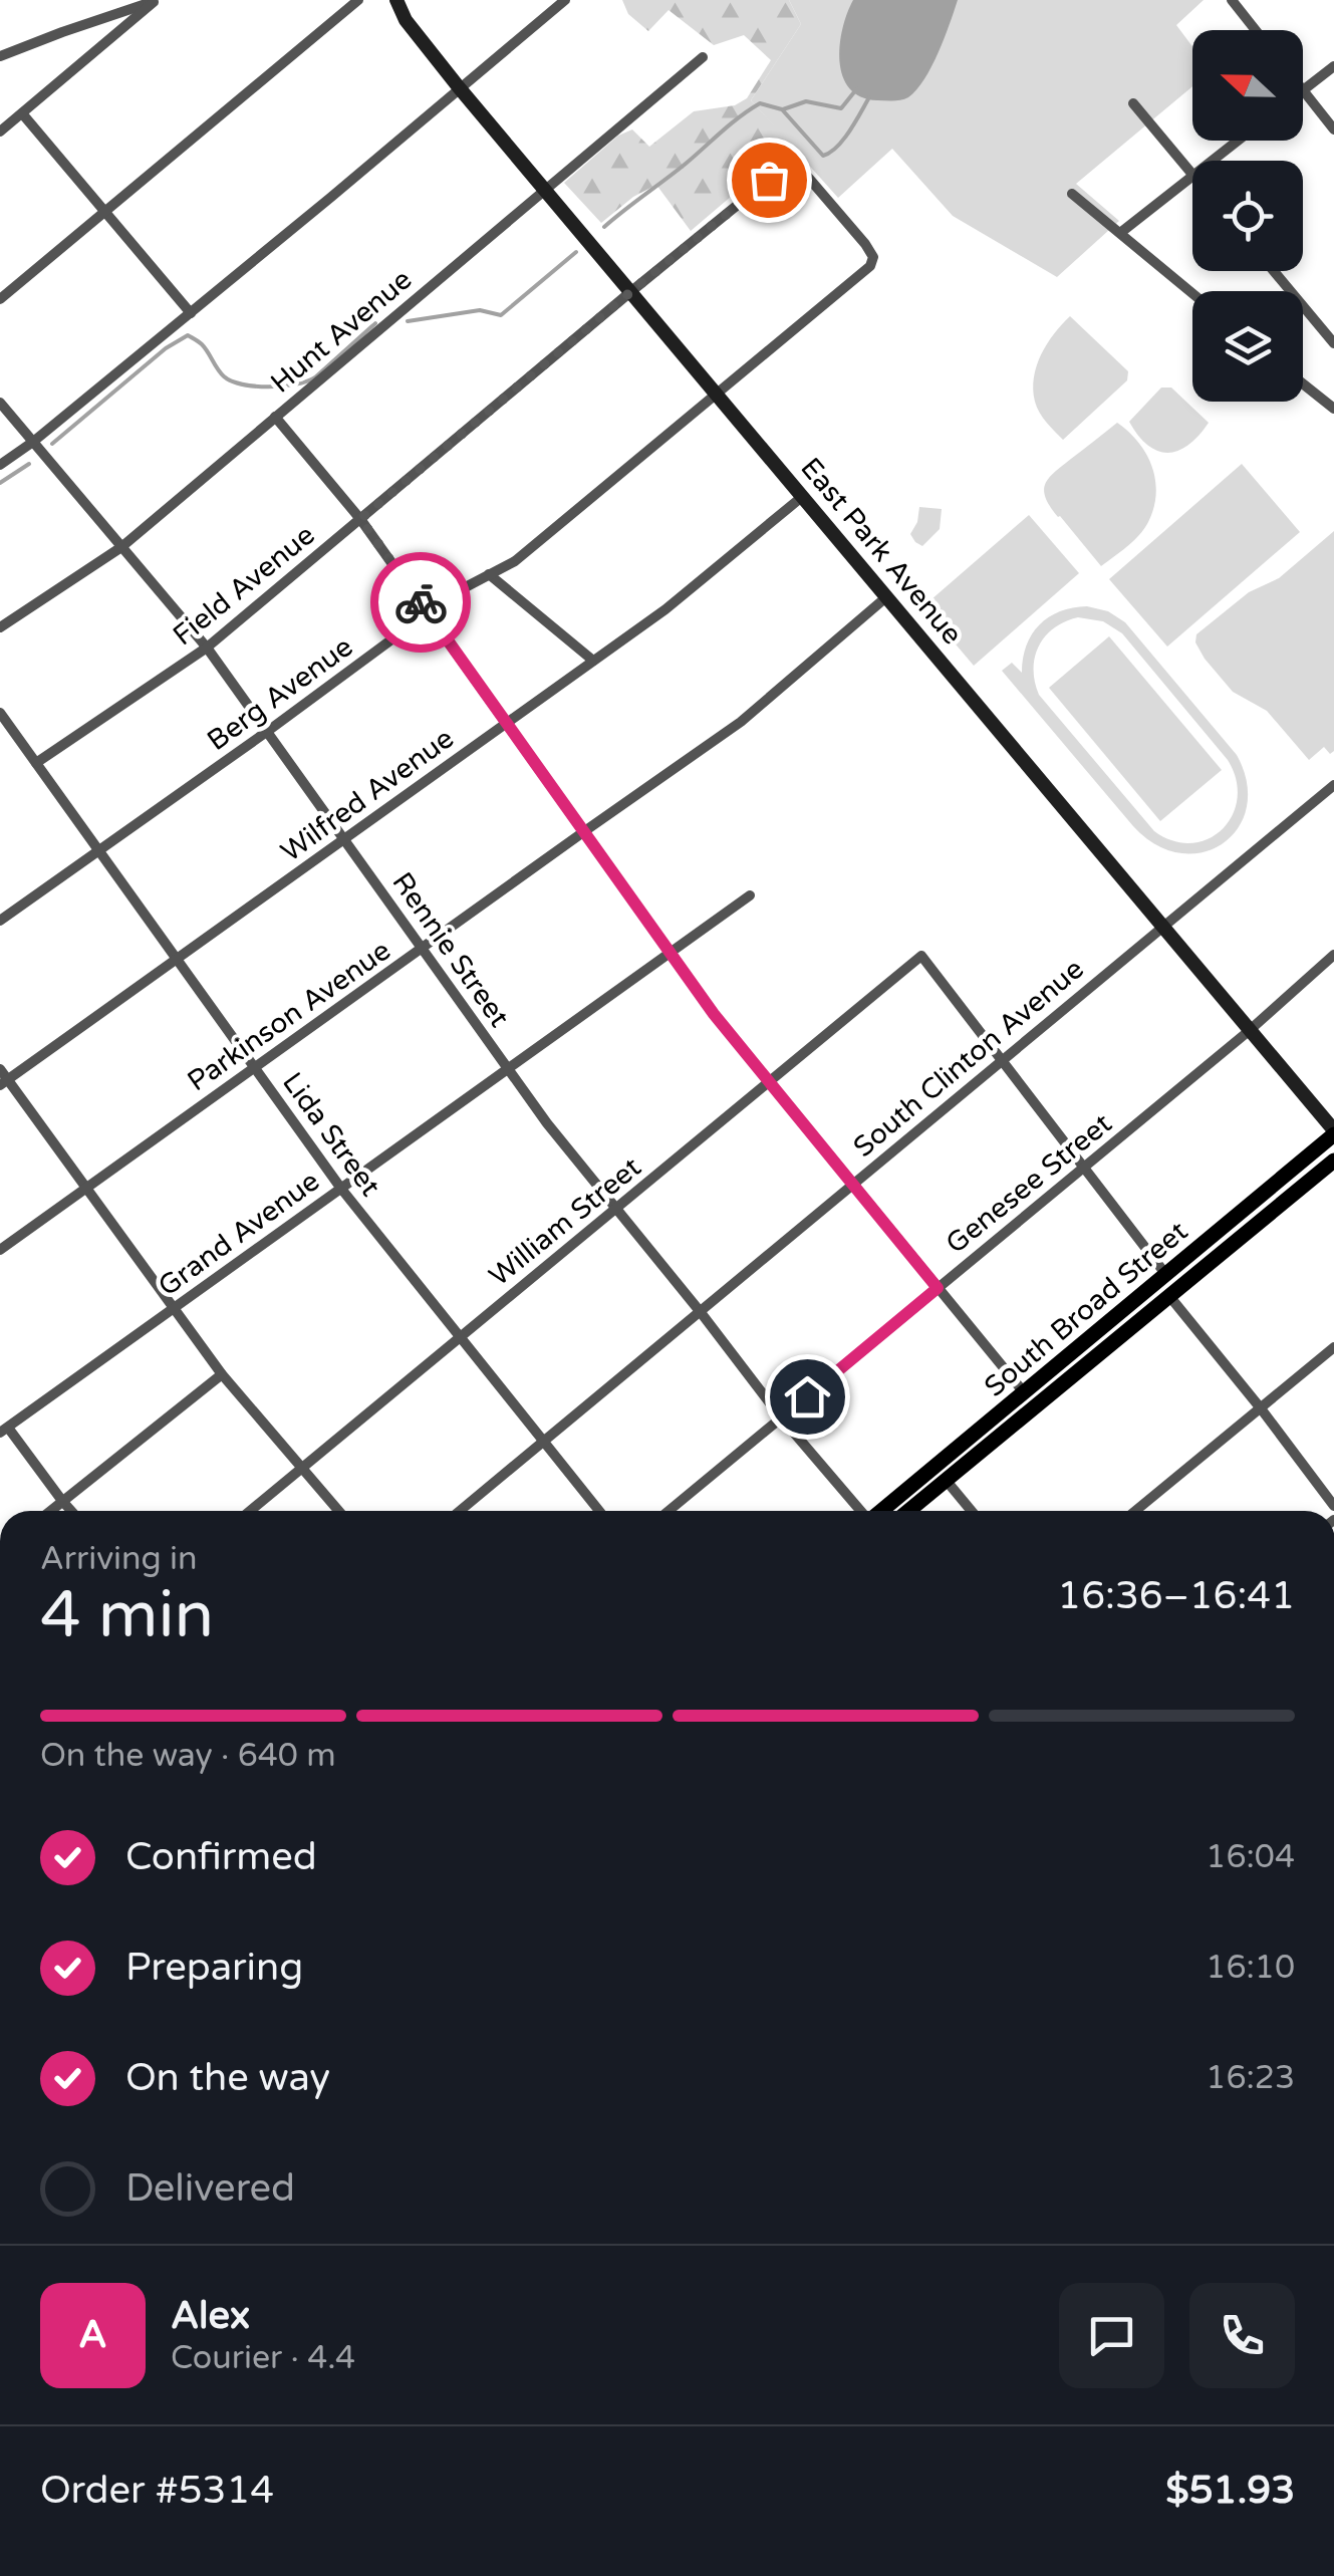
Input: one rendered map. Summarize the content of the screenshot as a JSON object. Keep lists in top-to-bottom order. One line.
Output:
{"streets":{"main road":["South Broad Street"],"street":["Hunt Avenue","East Park Avenue","Field Avenue","Berg Avenue","Wilfred Avenue","Rennie Street","Parkinson Avenue","South Clinton Avenue","Lida Street","Genesee Street","William Street","Grand Avenue"]},"crossings":[["Hunt Avenue","East Park Avenue"],["Hunt Avenue","Rennie Street"],["East Park Avenue","Field Avenue"],["East Park Avenue","Berg Avenue"],["East Park Avenue","Wilfred Avenue"],["East Park Avenue","Parkinson Avenue"],["East Park Avenue","South Clinton Avenue"],["East Park Avenue","Genesee Street"],["East Park Avenue","South Broad Street"],["Field Avenue","Berg Avenue"],["Field Avenue","Rennie Street"],["Field Avenue","Lida Street"],["Berg Avenue","Rennie Street"],["Berg Avenue","Lida Street"],["Wilfred Avenue","Rennie Street"],["Wilfred Avenue","Lida Street"],["Rennie Street","Parkinson Avenue"],["Rennie Street","South Clinton Avenue"],["Rennie Street","Genesee Street"],["Rennie Street","William Street"],["Rennie Street","Grand Avenue"],["Parkinson Avenue","Lida Street"],["South Clinton Avenue","Lida Street"],["South Clinton Avenue","William Street"],["Lida Street","William Street"],["Lida Street","Grand Avenue"]],"north":"left","page":{"heading":["4 min","Arriving in","16:36–16:41"],"panel":["Alex","Courier · 4.4","Order #5314","$51.93"],"bar":"On the way · 640 m","list":[["Confirmed","16:04"],["Preparing","16:10"],["On the way","16:23"],"Delivered"],"round":"A"}}
